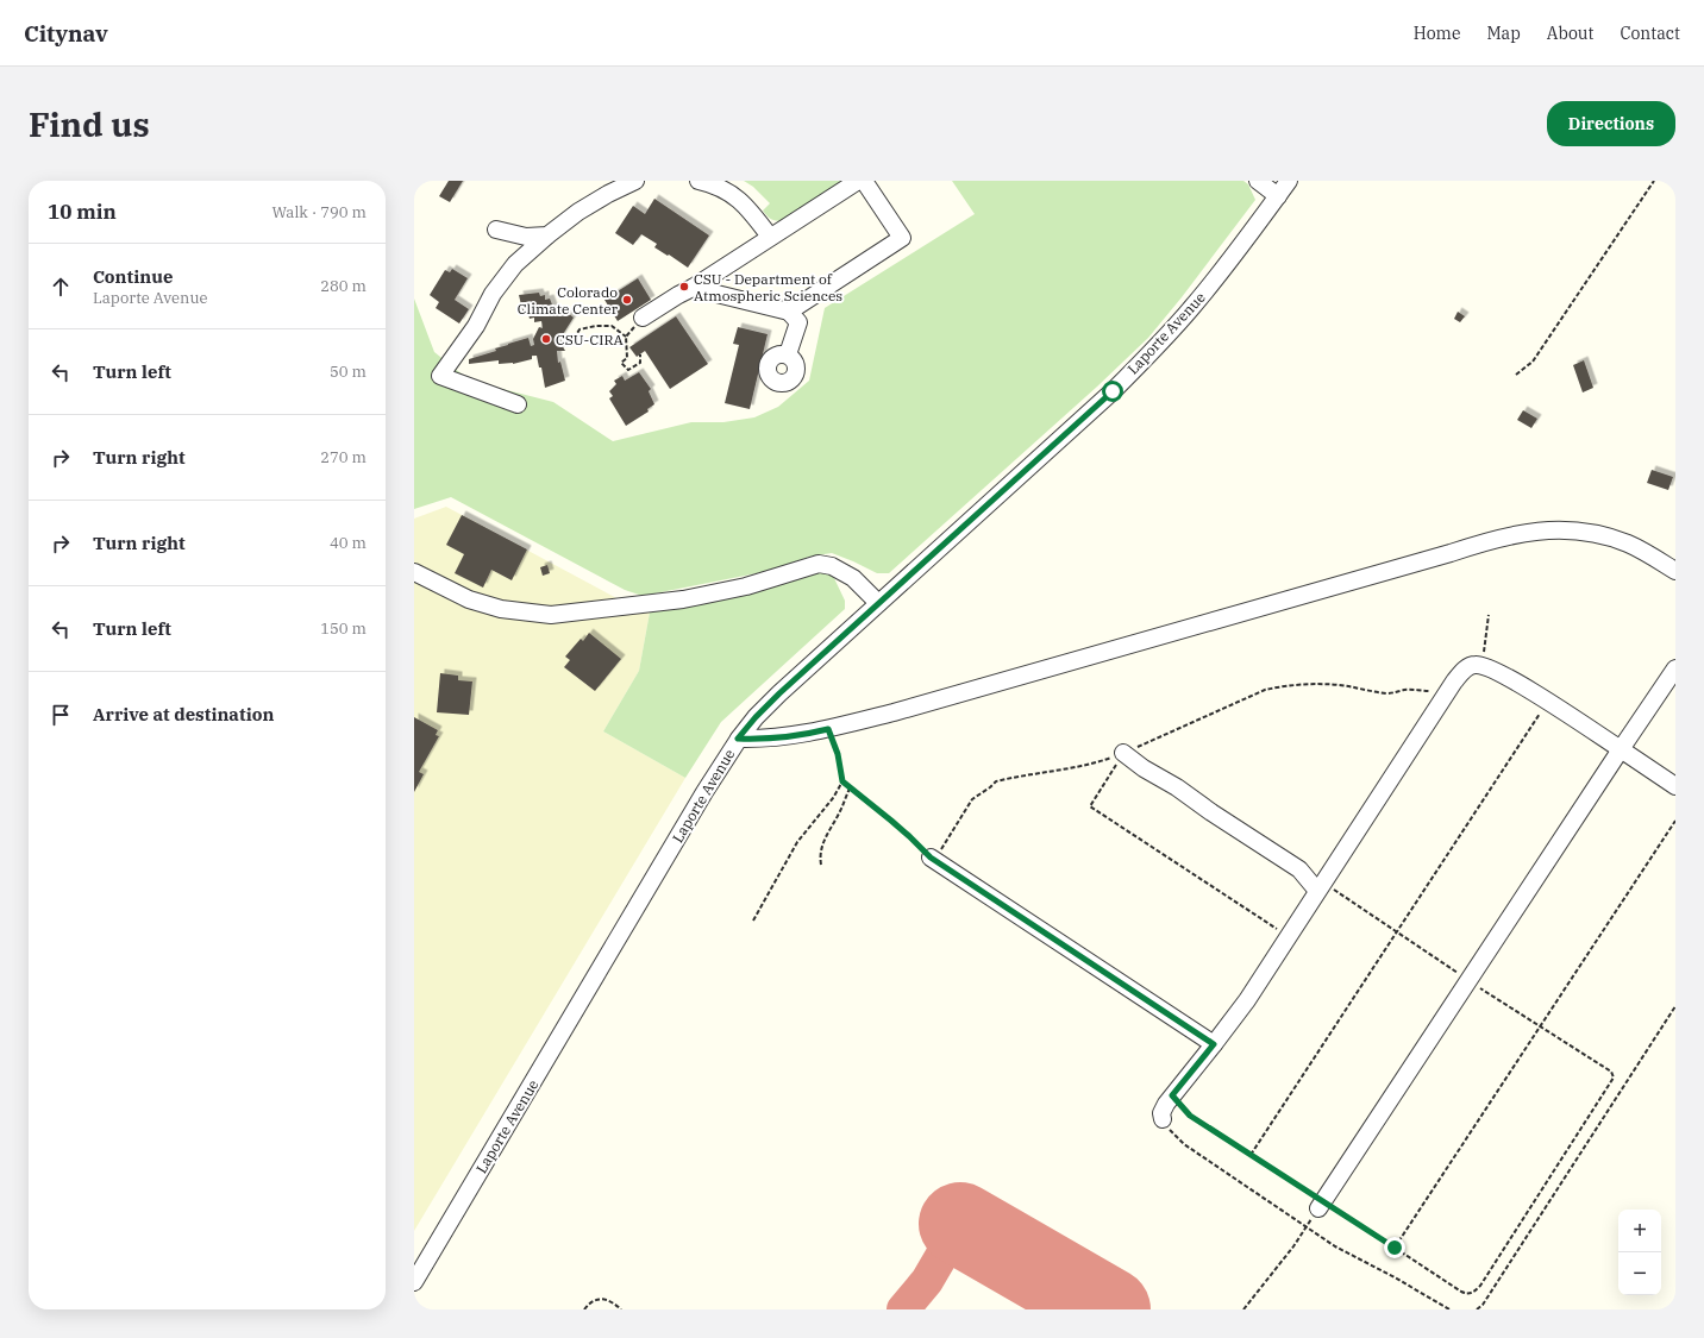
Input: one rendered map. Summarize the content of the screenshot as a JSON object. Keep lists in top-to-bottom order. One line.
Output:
{"streets":{"street":["Laporte Avenue"]},"places":["CSU - Department of Atmospheric Sciences","Colorado Climate Center","CSU-CIRA"],"page":{"header":"Citynav","nav":["Home","Map","About","Contact"],"buttons":"Directions","title":"Find us","heading":["10 min","Walk · 790 m"],"list":[["Continue","Laporte Avenue","280 m"],["Turn left","50 m"],["Turn right","270 m"],["Turn right","40 m"],["Turn left","150 m"],"Arrive at destination"],"map_buttons":["+","−"]}}
